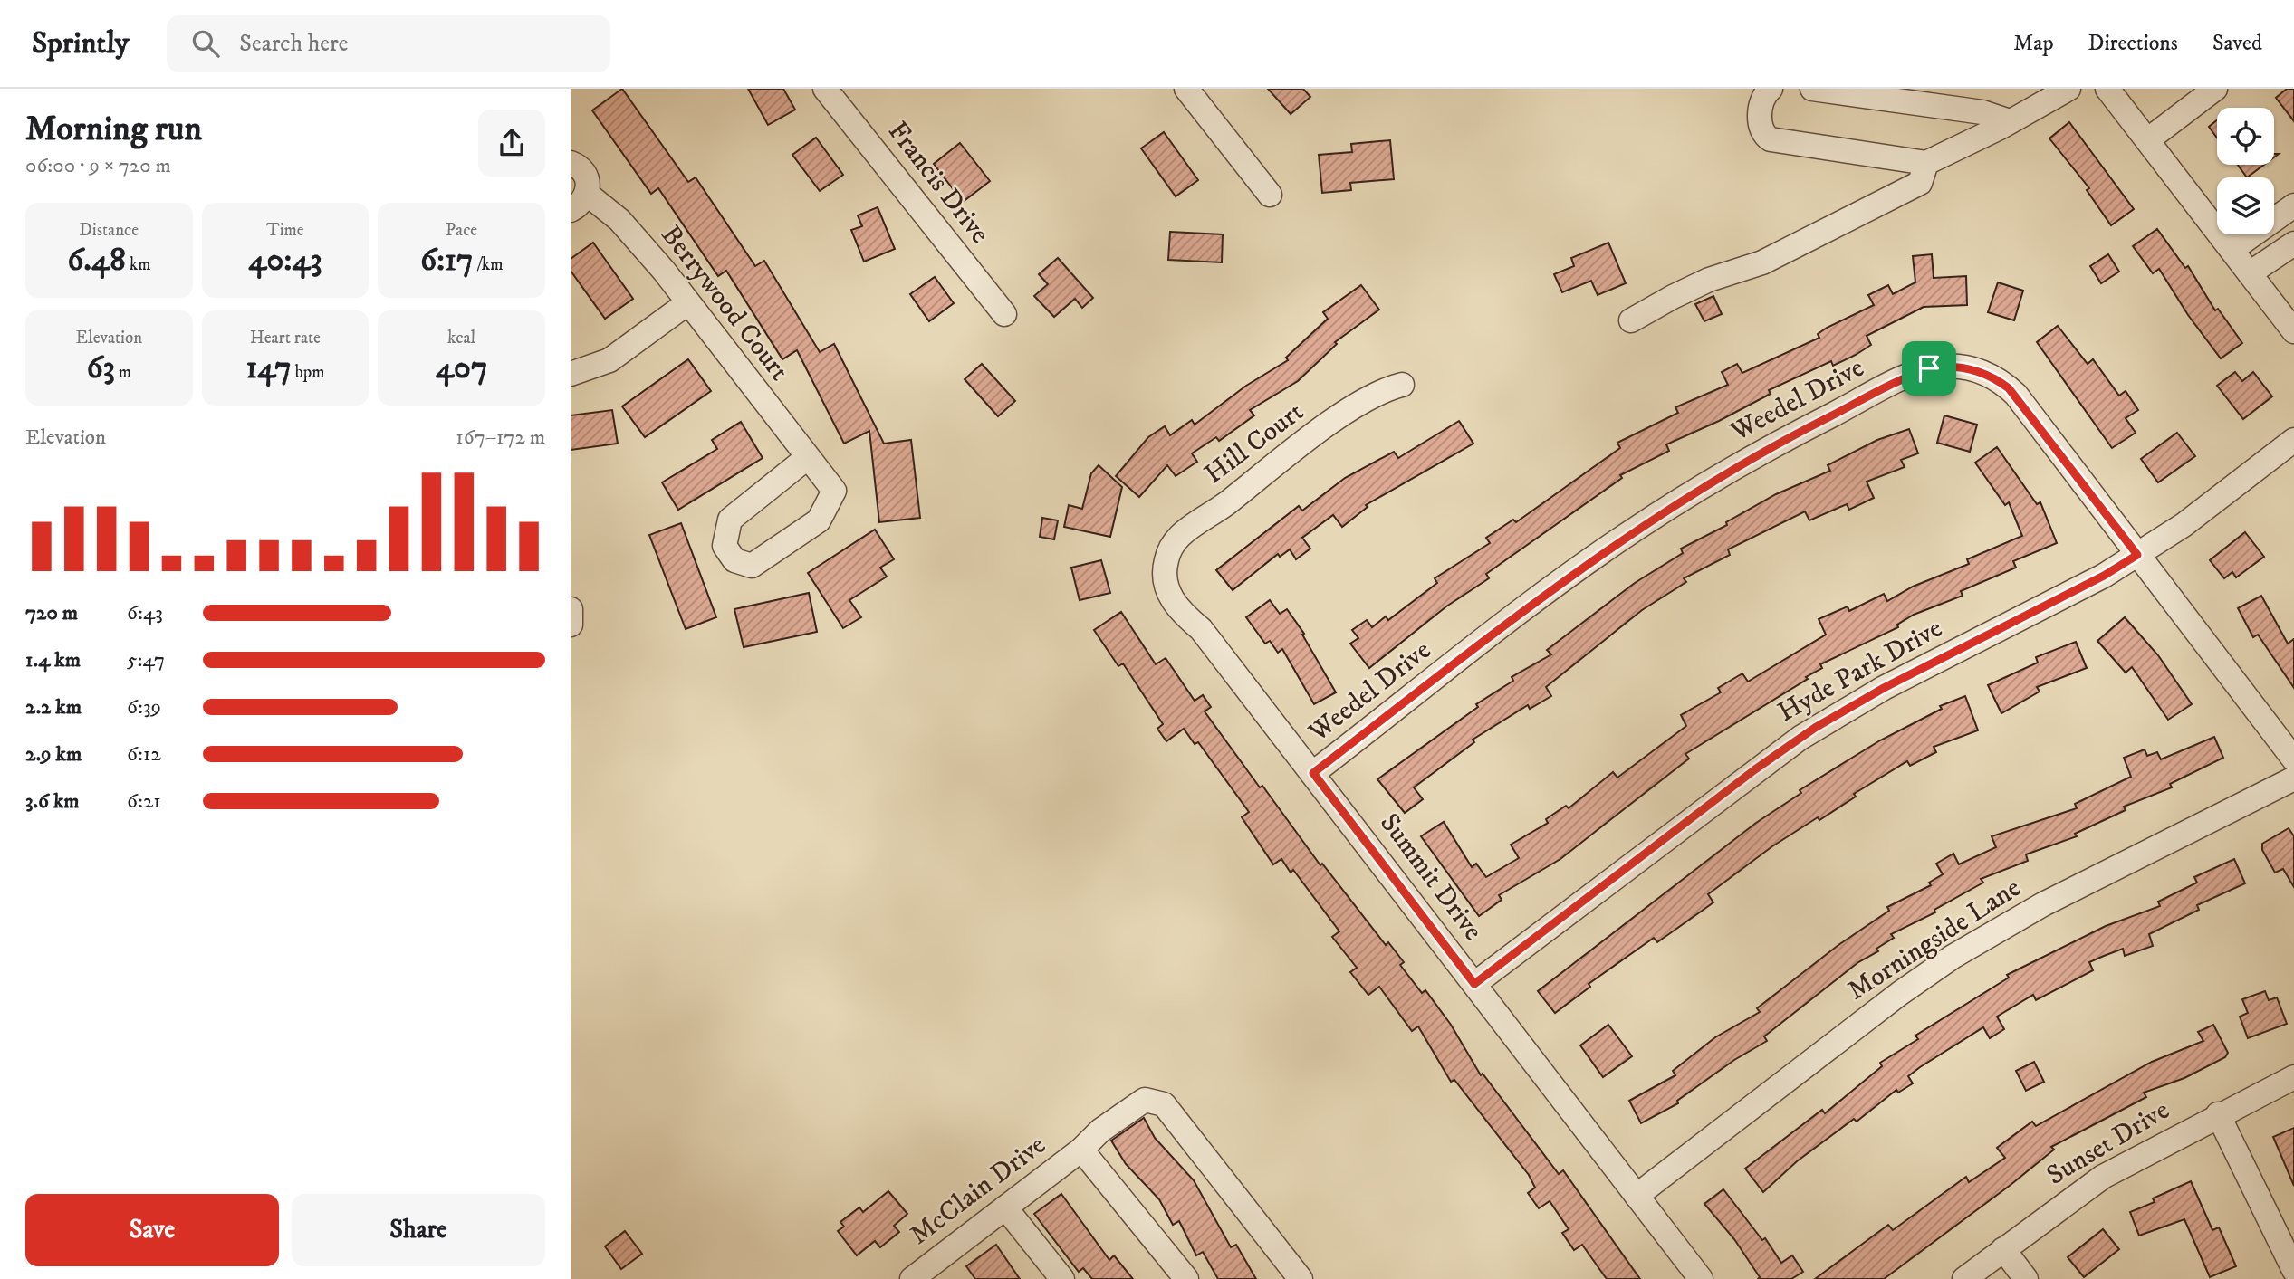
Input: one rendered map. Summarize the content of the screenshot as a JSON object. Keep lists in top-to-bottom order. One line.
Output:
{"streets":{"street":["Francis Drive","Berrywood Court","Weedel Drive","Hill Court","Hyde Park Drive","Summit Drive","Morningside Lane","Sunset Drive","McClain Drive"]},"crossings":[["Weedel Drive","Hyde Park Drive"],["Weedel Drive","Summit Drive"],["Hill Court","Summit Drive"],["Hyde Park Drive","Summit Drive"],["Summit Drive","Morningside Lane"]],"page":{"header":"Sprintly","search":"Search here","nav":["Map","Directions","Saved"],"heading":["Morning run","06:00 · 9 × 720 m"],"stats":[["Distance","6.48 km"],["Time","40:43"],["Pace","6:17 /km"],["Elevation","63 m"],["Heart rate","147 bpm"],["kcal","407"]],"chart":["Elevation","167–172 m"],"list":[{"name":"720 m","note":"6:43"},{"name":"1.4 km","note":"5:47"},{"name":"2.2 km","note":"6:39"},{"name":"2.9 km","note":"6:12"},{"name":"3.6 km","note":"6:21"}],"buttons":["Save","Share"]}}
